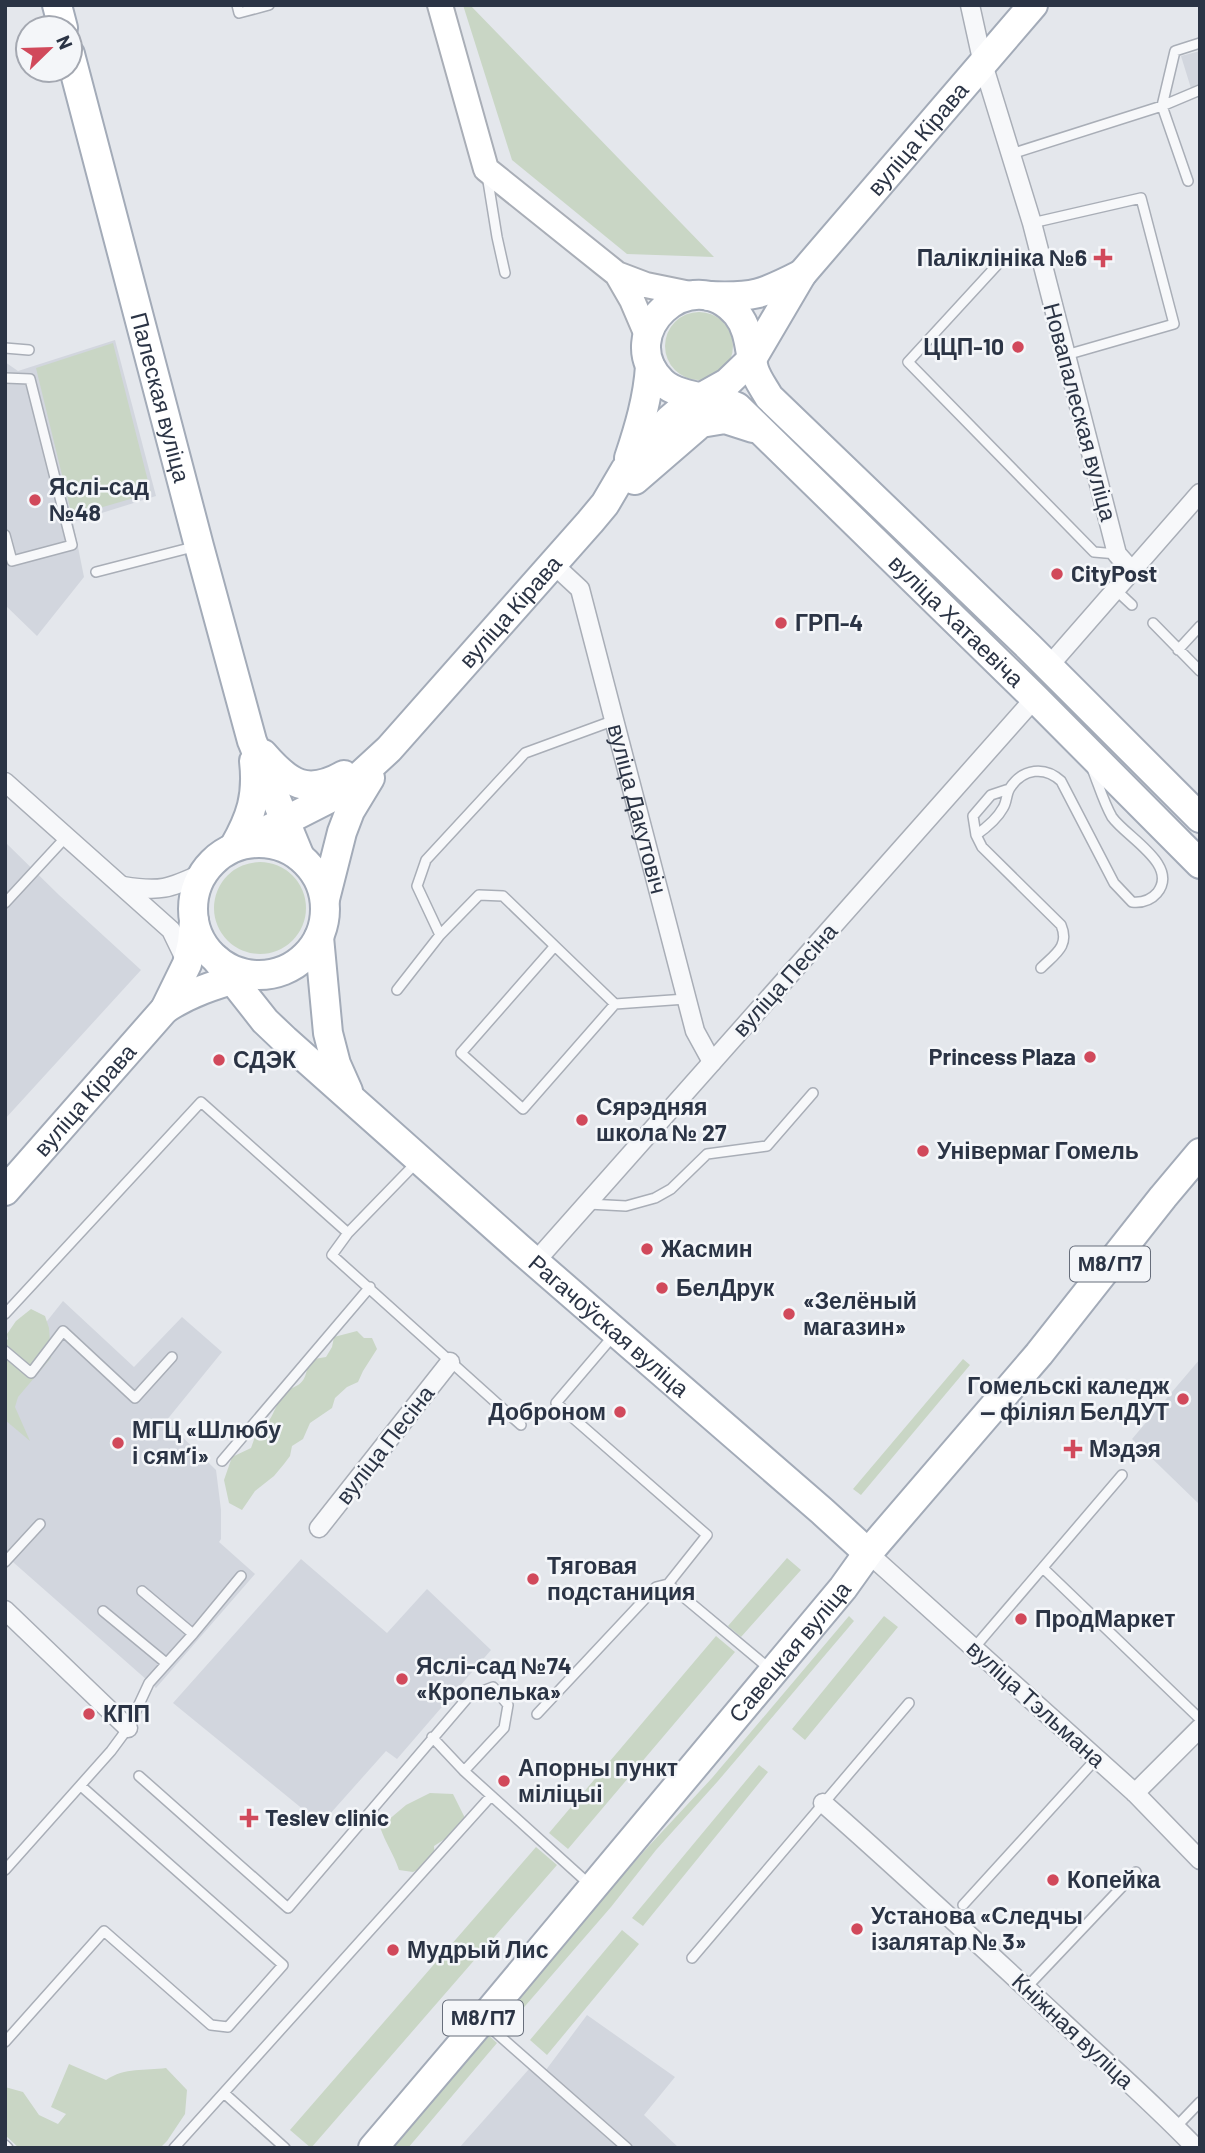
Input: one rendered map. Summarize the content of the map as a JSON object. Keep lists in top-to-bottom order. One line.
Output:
{"streets":{"main road":["вуліца Кірава","Палеская вуліца","вуліца Хатаевіча","М8/П7","Рагачоўская вуліца","Савецкая вуліца"],"street":["Новапалеская вуліца","вуліца Дакутовіч","вуліца Песіна","вуліца Тэльмана","Кніжная вуліца"]},"crossings":[["вуліца Кірава","Палеская вуліца"],["вуліца Кірава","Новапалеская вуліца"],["вуліца Кірава","вуліца Хатаевіча"],["вуліца Кірава","вуліца Дакутовіч"],["вуліца Кірава","Рагачоўская вуліца"],["Палеская вуліца","Рагачоўская вуліца"],["вуліца Хатаевіча","вуліца Песіна"],["вуліца Дакутовіч","вуліца Песіна"],["вуліца Песіна","Рагачоўская вуліца"],["Рагачоўская вуліца","Савецкая вуліца"],["Рагачоўская вуліца","вуліца Тэльмана"],["Савецкая вуліца","вуліца Тэльмана"]],"places":{"health":["Паліклініка №6","Мэдэя","Teslev clinic"],"other":["ЦЦП-10","Яслі-сад №48","CityPost","ГРП-4","Princess Plaza","СДЭК","Сярэдняя школа № 27","Універмаг Гомель","Жасмин","БелДрук","«Зелёный магазин»","Гомельскі каледж — філіял БелДУТ","Доброном","МГЦ «Шлюбу і сямʼі»","Тяговая подстаниция","ПродМаркет","Яслі-сад №74 «Кропелька»","КПП","Апорны пункт міліцыі","Копейка","Установа «Следчы ізалятар № 3»","Мудрый Лис"]},"north":"top right"}
